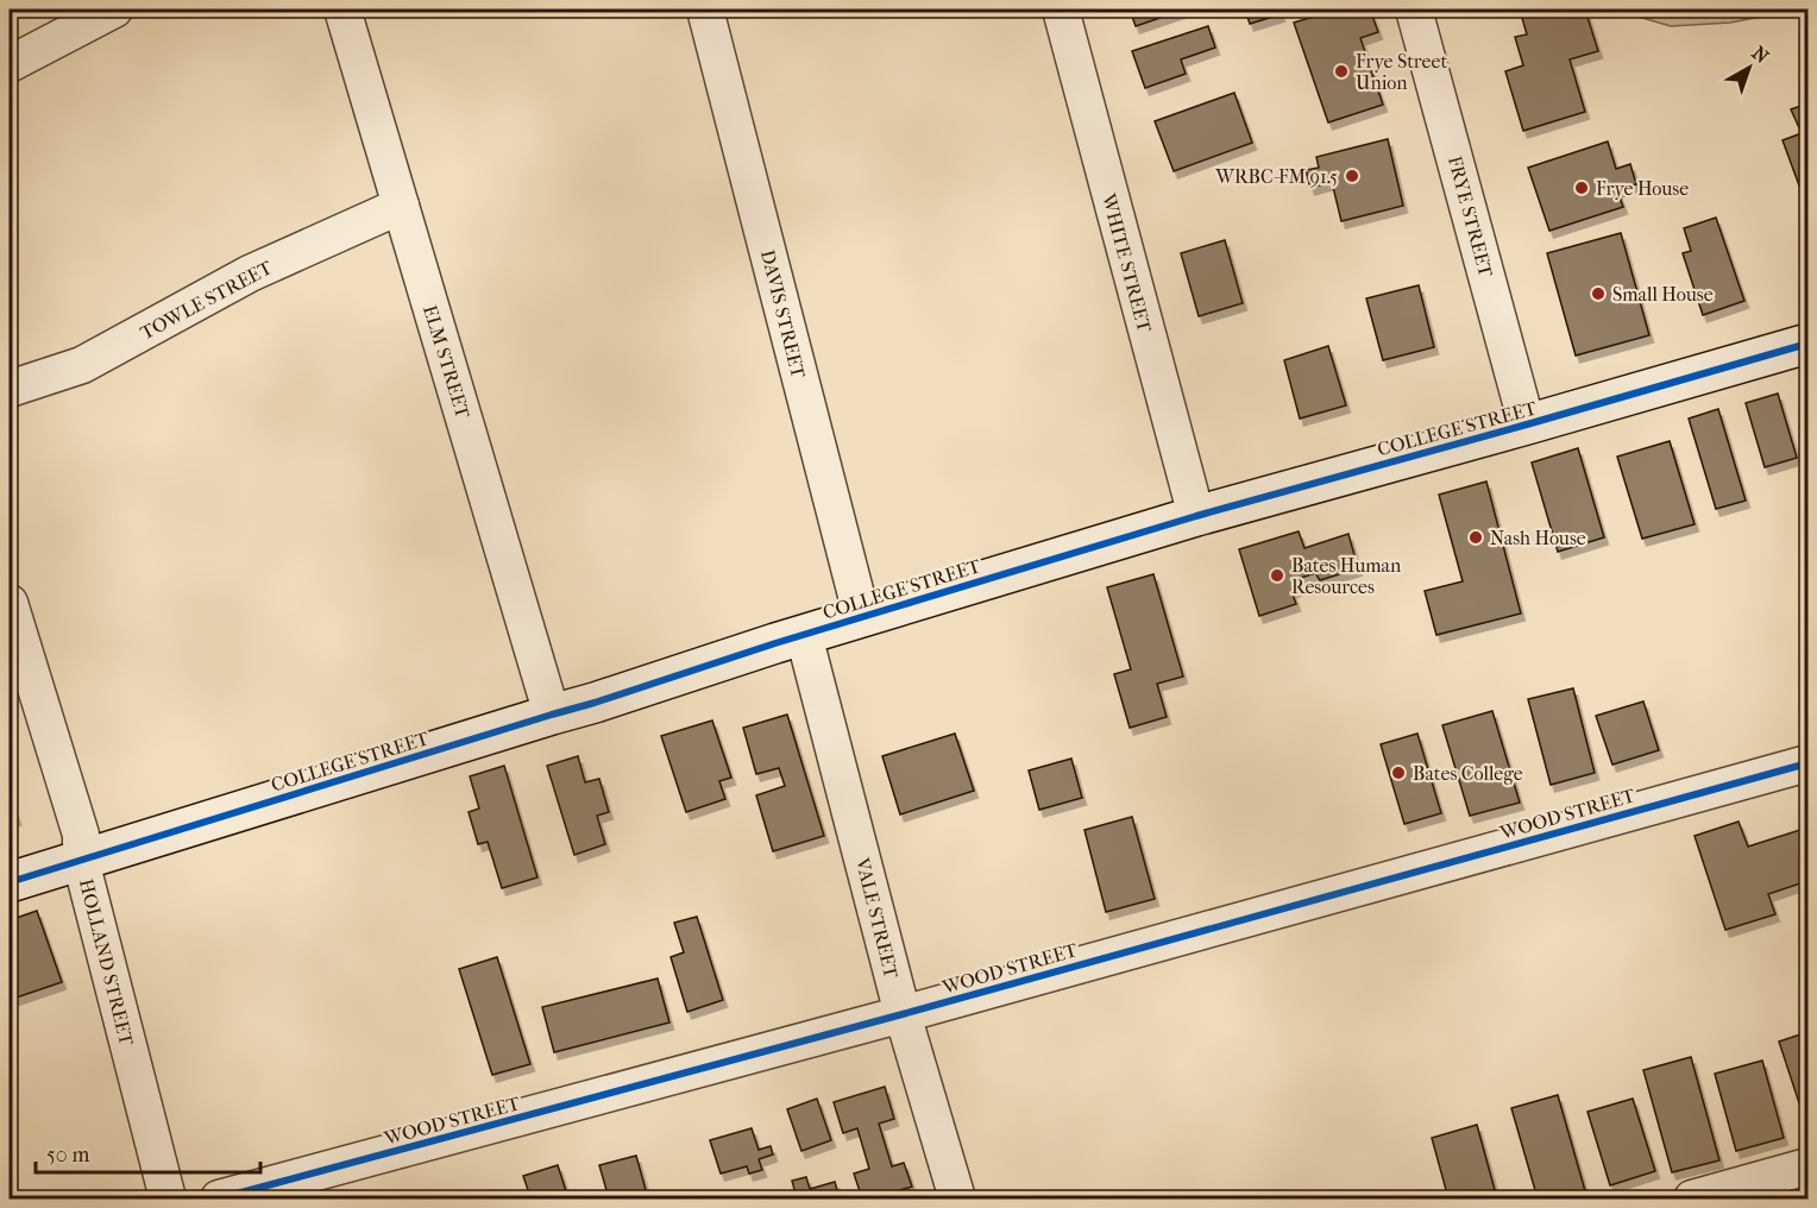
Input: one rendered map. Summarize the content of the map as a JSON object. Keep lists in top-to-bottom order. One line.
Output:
{"streets":{"main road":["COLLEGE STREET"],"street":["FRYE STREET","WHITE STREET","TOWLE STREET","DAVIS STREET","ELM STREET","WOOD STREET","VALE STREET","HOLLAND STREET"]},"crossings":[["FRYE STREET","COLLEGE STREET"],["WHITE STREET","COLLEGE STREET"],["TOWLE STREET","ELM STREET"],["DAVIS STREET","COLLEGE STREET"],["ELM STREET","COLLEGE STREET"],["COLLEGE STREET","VALE STREET"],["COLLEGE STREET","HOLLAND STREET"],["WOOD STREET","VALE STREET"]],"places":["Frye Street Union","WRBC-FM 91.5","Frye House","Small House","Nash House","Bates Human Resources","Bates College"],"scale_bar":"50 m","north":"top right"}
